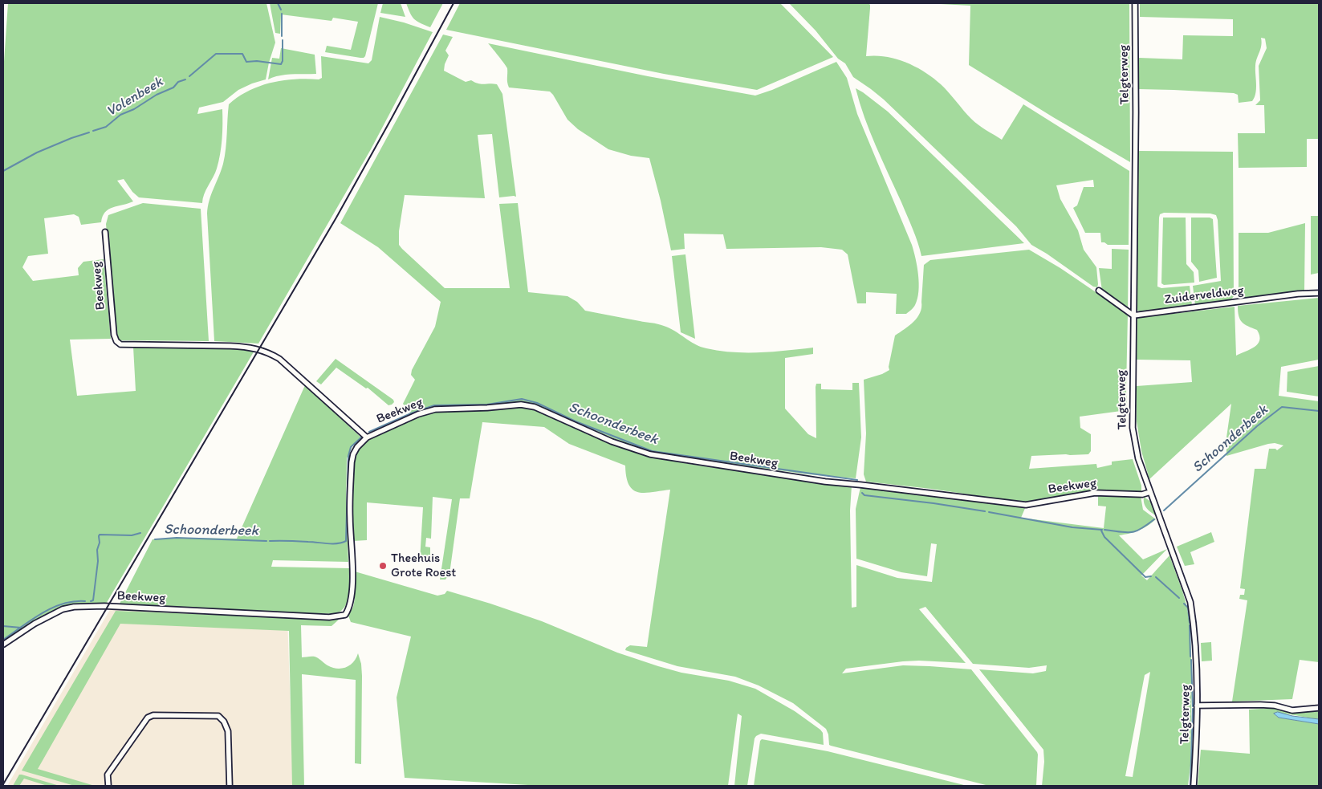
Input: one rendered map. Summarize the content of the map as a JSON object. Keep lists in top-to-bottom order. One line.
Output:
{"streets":{"street":["Telgterweg","Beekweg","Zuiderveldweg"]},"crossings":[["Telgterweg","Beekweg"],["Telgterweg","Zuiderveldweg"]],"water":["Volenbeek","Schoonderbeek"],"places":["Theehuis Grote Roest"]}
